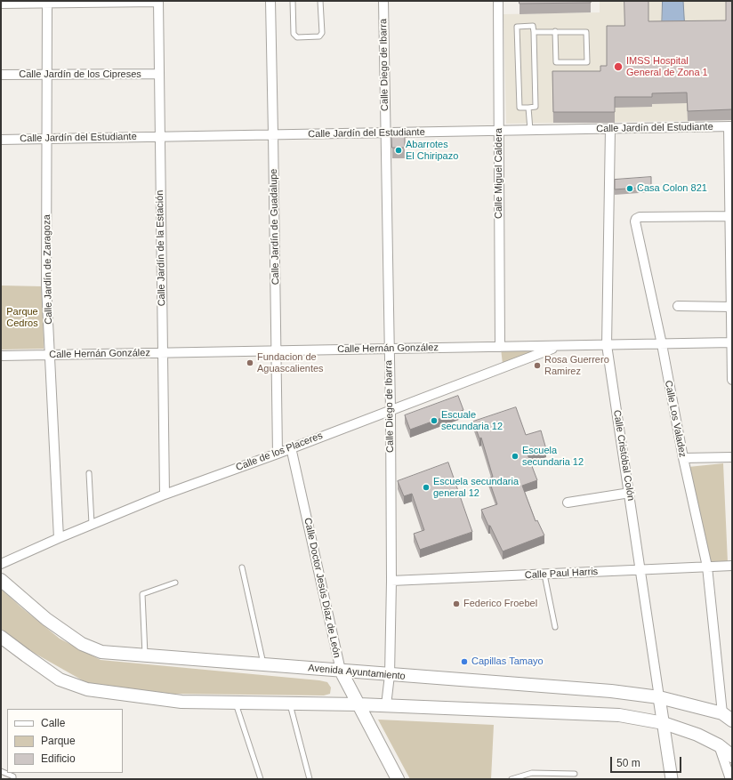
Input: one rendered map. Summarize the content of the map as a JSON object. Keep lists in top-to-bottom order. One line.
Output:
{"streets":{"main road":["Calle Doctor Jesús Díaz de León","Avenida Ayuntamiento"],"street":["Calle Diego de Ibarra","Calle Jardín de los Cipreses","Calle Jardín del Estudiante","Calle Miguel Caldera","Calle Jardín de Guadalupe","Calle Jardín de la Estación","Calle Jardín de Zaragoza","Calle Hernán González","Calle Los Valadez","Calle de los Placeres","Calle Cristóbal Colón","Calle Paul Harris"]},"crossings":[["Calle Diego de Ibarra","Calle Jardín del Estudiante"],["Calle Diego de Ibarra","Calle Hernán González"],["Calle Diego de Ibarra","Calle de los Placeres"],["Calle Diego de Ibarra","Calle Paul Harris"],["Calle Diego de Ibarra","Avenida Ayuntamiento"],["Calle Jardín de los Cipreses","Calle Jardín de la Estación"],["Calle Jardín de los Cipreses","Calle Jardín de Zaragoza"],["Calle Jardín del Estudiante","Calle Miguel Caldera"],["Calle Jardín del Estudiante","Calle Jardín de Guadalupe"],["Calle Jardín del Estudiante","Calle Jardín de la Estación"],["Calle Jardín del Estudiante","Calle Jardín de Zaragoza"],["Calle Jardín del Estudiante","Calle Cristóbal Colón"],["Calle Miguel Caldera","Calle Hernán González"],["Calle Jardín de Guadalupe","Calle Hernán González"],["Calle Jardín de Guadalupe","Calle de los Placeres"],["Calle Jardín de la Estación","Calle Hernán González"],["Calle Jardín de la Estación","Calle de los Placeres"],["Calle Jardín de Zaragoza","Calle Hernán González"],["Calle Jardín de Zaragoza","Calle de los Placeres"],["Calle Hernán González","Calle Los Valadez"],["Calle Hernán González","Calle de los Placeres"],["Calle Hernán González","Calle Cristóbal Colón"],["Calle Los Valadez","Calle Paul Harris"],["Calle Los Valadez","Avenida Ayuntamiento"],["Calle de los Placeres","Calle Doctor Jesús Díaz de León"],["Calle Cristóbal Colón","Calle Paul Harris"],["Calle Cristóbal Colón","Avenida Ayuntamiento"],["Calle Doctor Jesús Díaz de León","Avenida Ayuntamiento"]],"parks":["Parque Cedros"],"places":["IMSS Hospital General de Zona 1","Abarrotes El Chiripazo","Casa Colon 821","Fundacion de Aguascalientes","Rosa Guerrero Ramirez","Escuale secundaria 12","Escuela secundaria 12","Escuela secundaria general 12","Federico Froebel","Capillas Tamayo"],"legend":["Calle","Parque","Edificio"],"scale_bar":"50 m"}
